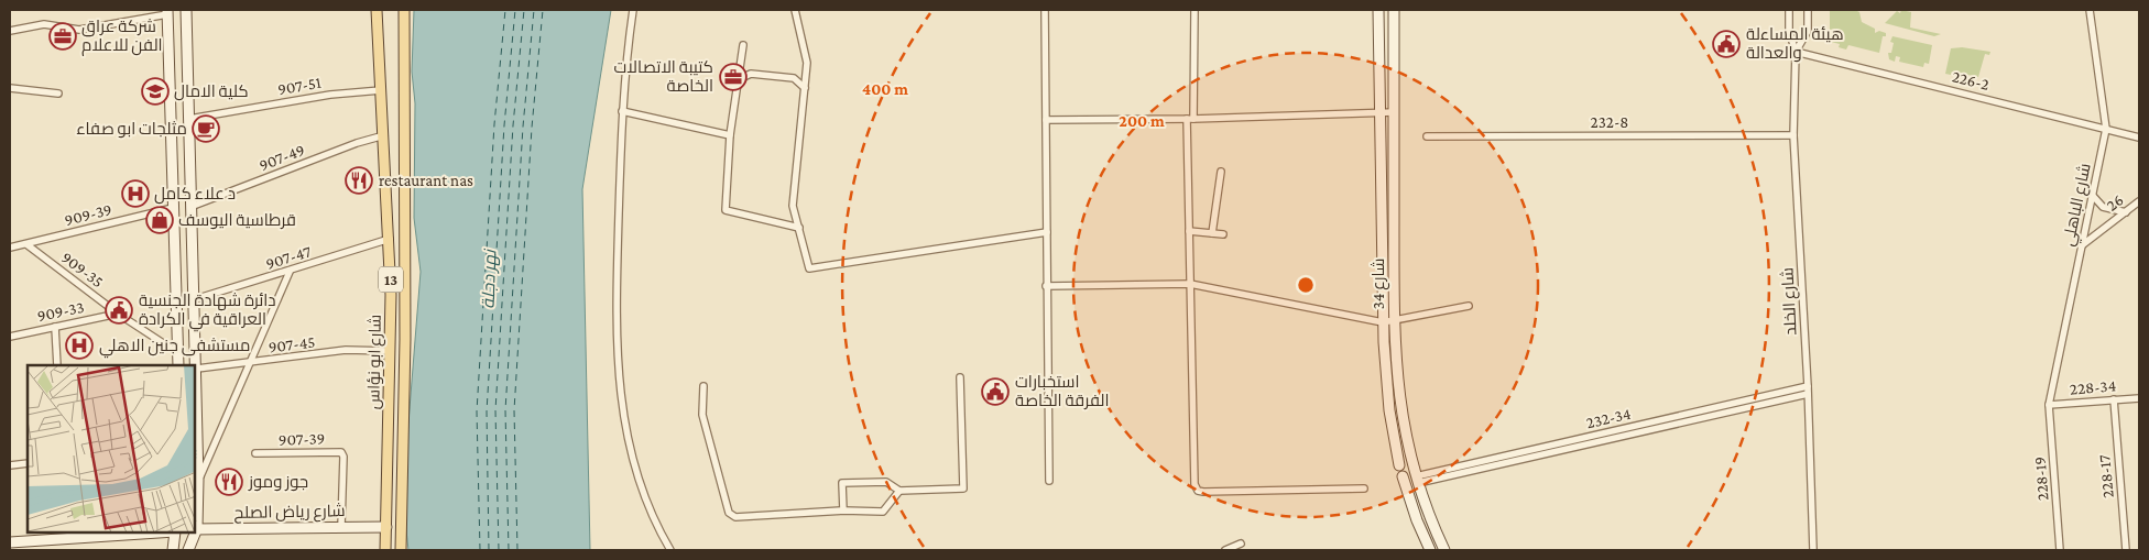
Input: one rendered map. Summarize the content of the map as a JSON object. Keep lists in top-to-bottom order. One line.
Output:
{"streets":{"main road":["13","شارع 34","شارع ابو نؤاس","شارع رياض الصلح"],"street":["226-2","907-51","232-8","907-49","26","شارع الباهلي","909-39","907-47","909-35","شارع الخلد","909-33","907-45","228-34","232-34","907-39","228-17","228-19"]},"crossings":[["226-2","شارع الباهلي"],["226-2","شارع الخلد"],["907-51","شارع ابو نؤاس"],["232-8","شارع الخلد"],["907-49","شارع ابو نؤاس"],["26","شارع الباهلي"],["شارع الباهلي","228-34"],["شارع الباهلي","228-19"],["909-39","909-35"],["907-47","شارع ابو نؤاس"],["909-35","909-33"],["شارع 34","232-34"],["شارع الخلد","232-34"],["907-45","شارع ابو نؤاس"],["شارع ابو نؤاس","شارع رياض الصلح"],["228-34","228-17"],["228-34","228-19"],["907-39","شارع رياض الصلح"]],"water":["نهر دجلة"],"places":{"office":["شركة عراق الفن للاعلام","كتيبة الاتصالات الخاصة"],"public building":["هيئة المساءلة والعدالة","دائرة شهادة الجنسية العراقية في الكرادة","استخبارات الفرقة الخاصة"],"school or university":["كلية الامال"],"cafe":["مثلجات ابو صفاء"],"restaurant":["restaurant nas","جوز وموز"],"hospital":["د علاء كامل","مستشفى جنين الاهلي"],"shop":["قرطاسية اليوسف"]},"rings":["400 m","200 m"]}
